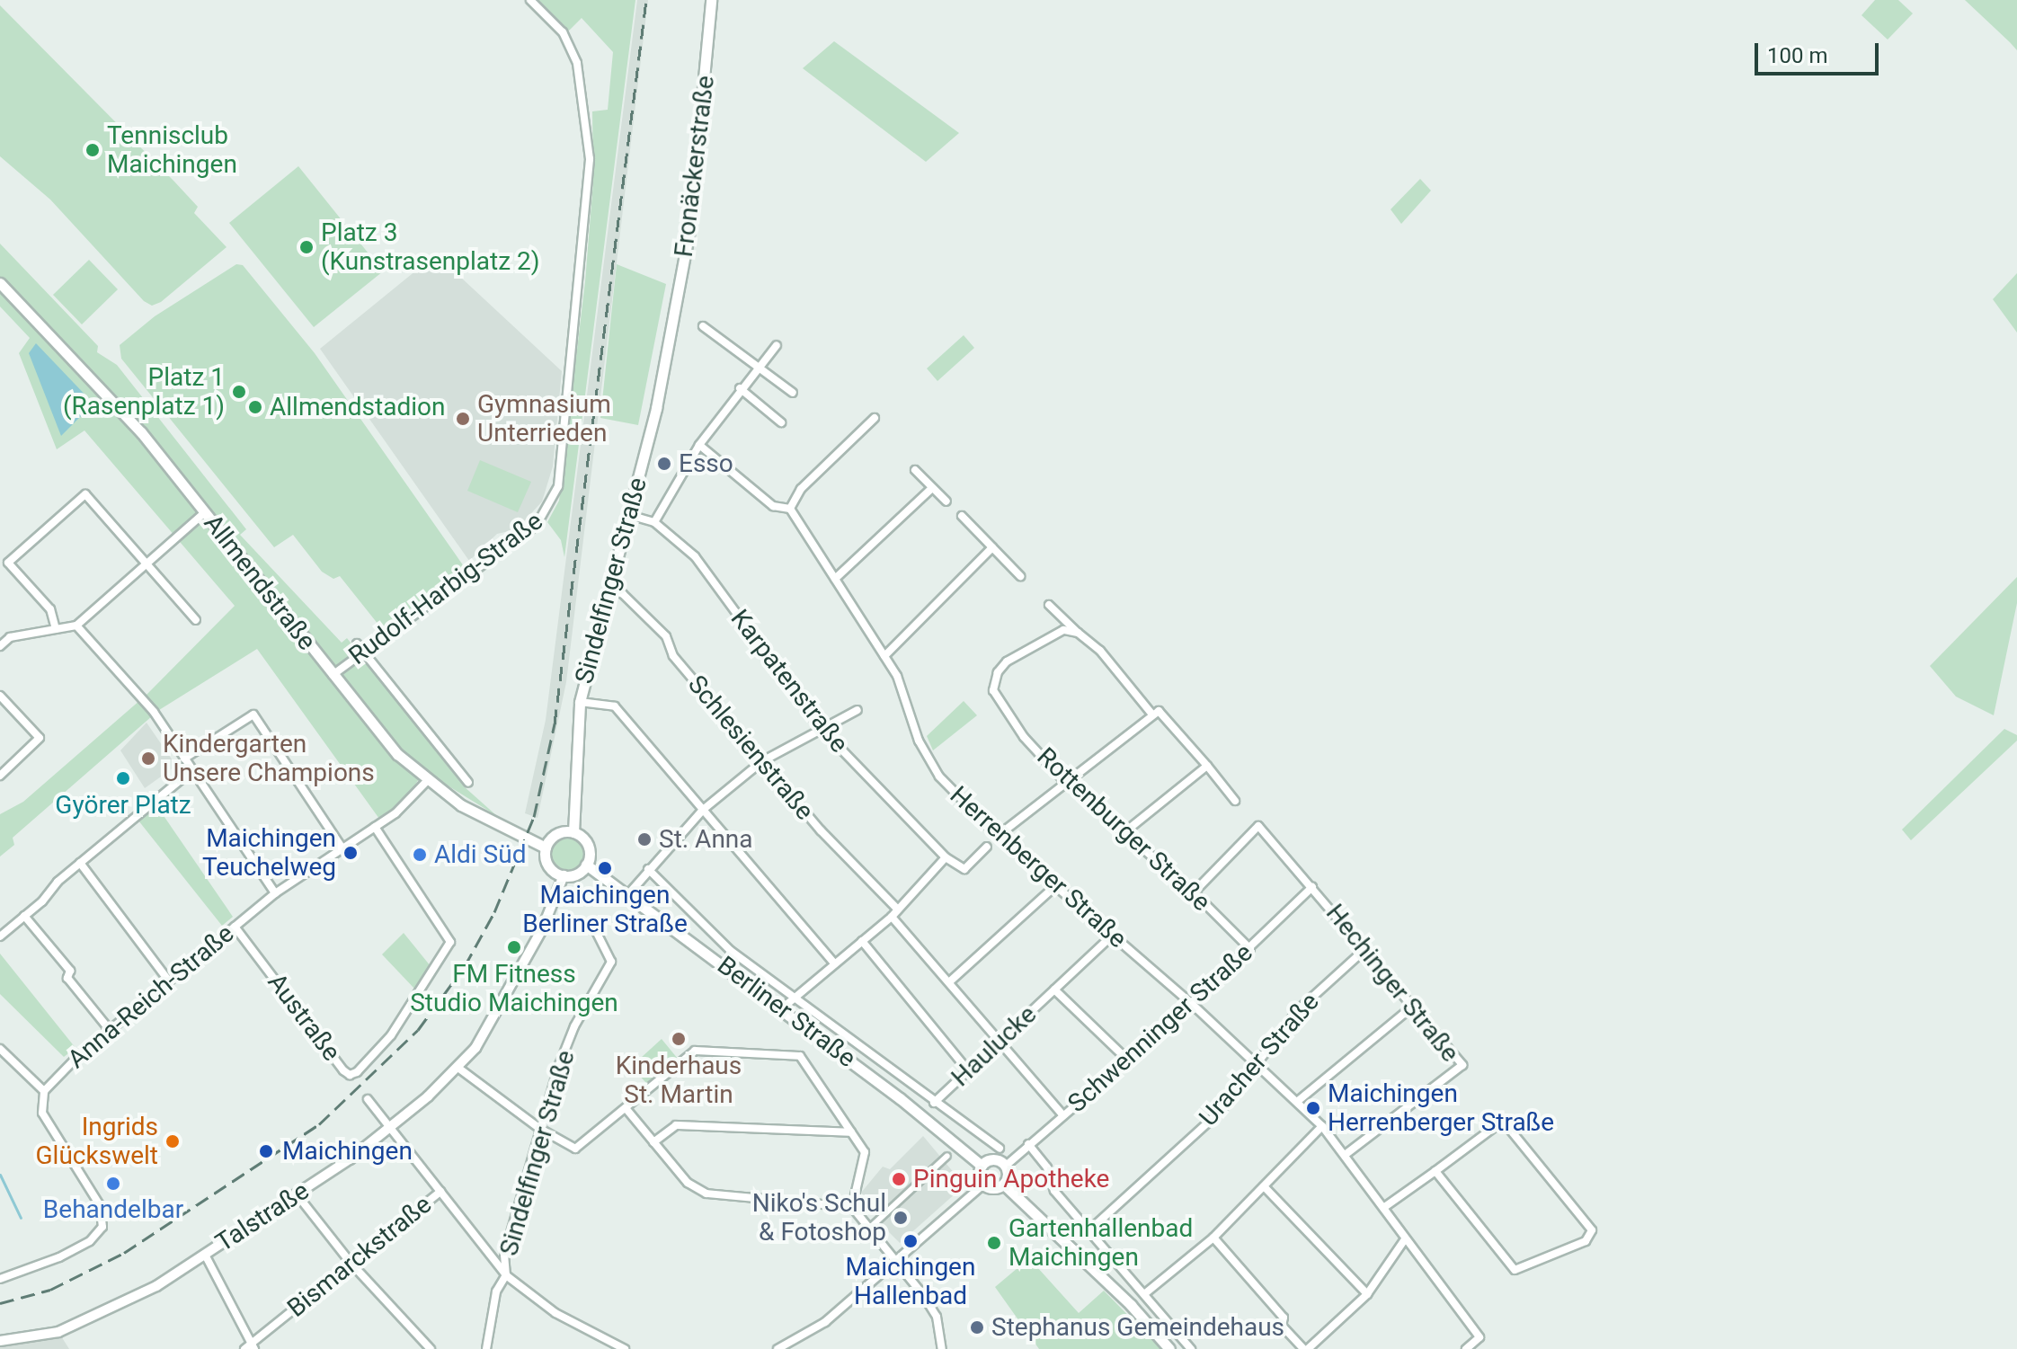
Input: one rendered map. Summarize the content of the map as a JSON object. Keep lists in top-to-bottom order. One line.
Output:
{"streets":{"main road":["Fronäckerstraße","Sindelfinger Straße","Allmendstraße","Berliner Straße"],"street":["Rudolf-Harbig-Straße","Karpatenstraße","Schlesienstraße","Rottenburger Straße","Herrenberger Straße","Hechinger Straße","Anna-Reich-Straße","Austraße","Schwenninger Straße","Haulucke","Uracher Straße","Talstraße","Bismarckstraße"]},"crossings":[["Fronäckerstraße","Sindelfinger Straße"],["Sindelfinger Straße","Allmendstraße"],["Sindelfinger Straße","Karpatenstraße"],["Sindelfinger Straße","Schlesienstraße"],["Sindelfinger Straße","Berliner Straße"],["Sindelfinger Straße","Talstraße"],["Allmendstraße","Rudolf-Harbig-Straße"],["Allmendstraße","Anna-Reich-Straße"],["Allmendstraße","Berliner Straße"],["Allmendstraße","Talstraße"],["Rottenburger Straße","Hechinger Straße"],["Rottenburger Straße","Schwenninger Straße"],["Herrenberger Straße","Hechinger Straße"],["Herrenberger Straße","Schwenninger Straße"],["Herrenberger Straße","Haulucke"],["Herrenberger Straße","Uracher Straße"],["Hechinger Straße","Schwenninger Straße"],["Hechinger Straße","Uracher Straße"],["Anna-Reich-Straße","Austraße"],["Berliner Straße","Schwenninger Straße"],["Berliner Straße","Talstraße"],["Schwenninger Straße","Haulucke"]],"places":["Tennisclub Maichingen","Platz 3 (Kunstrasenplatz 2)","Platz 1 (Rasenplatz 1)","Allmendstadion","Gymnasium Unterrieden","Esso","Kindergarten Unsere Champions","Györer Platz","St. Anna","Maichingen Teuchelweg","Aldi Süd","Maichingen Berliner Straße","FM Fitness Studio Maichingen","Kinderhaus St. Martin","Maichingen Herrenberger Straße","Ingrids Glückswelt","Maichingen","Pinguin Apotheke","Behandelbar","Niko's Schul & Fotoshop","Maichingen Hallenbad","Gartenhallenbad Maichingen","Stephanus Gemeindehaus"],"scale_bar":"100 m"}
